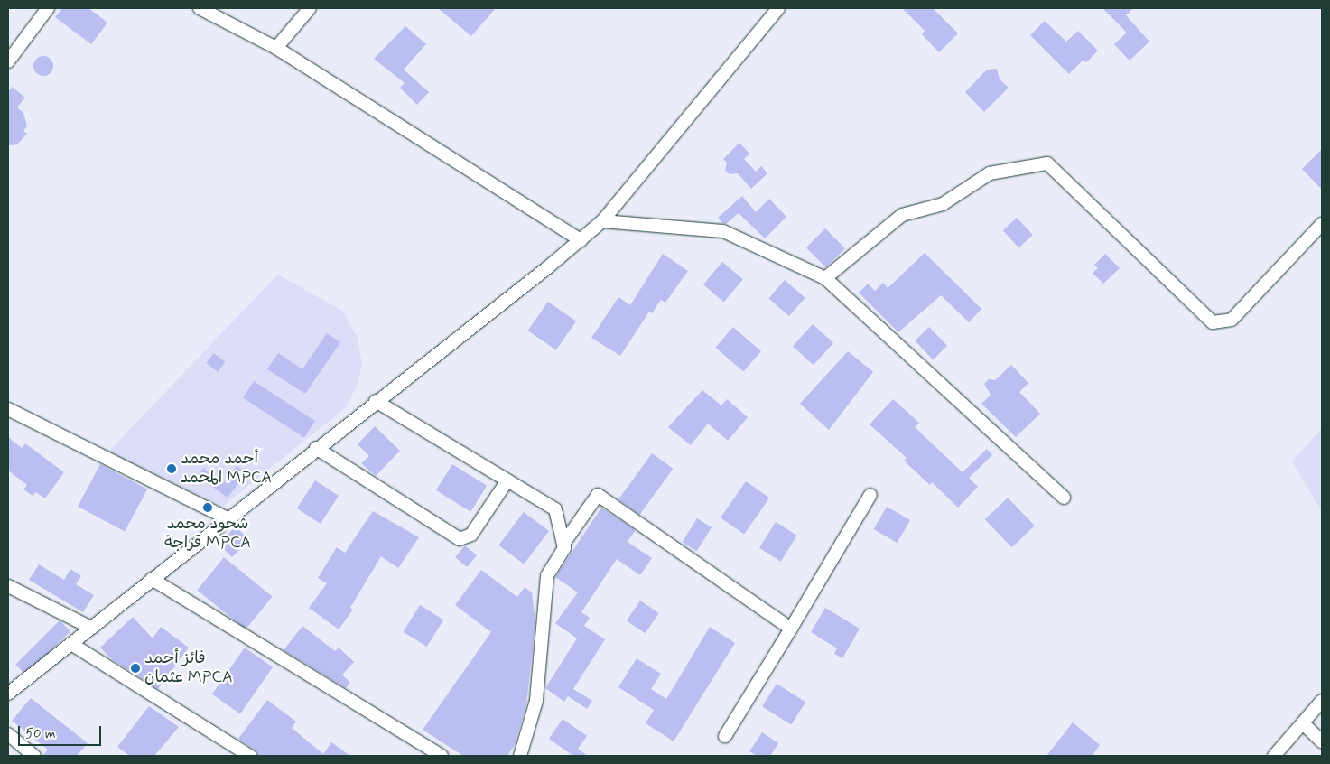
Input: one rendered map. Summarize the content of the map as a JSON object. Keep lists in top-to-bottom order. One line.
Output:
{"places":["أحمد محمد المحمد MPCA","شحود محمد قراجة MPCA","فائز أحمد عثمان MPCA"],"scale_bar":"50 m"}
